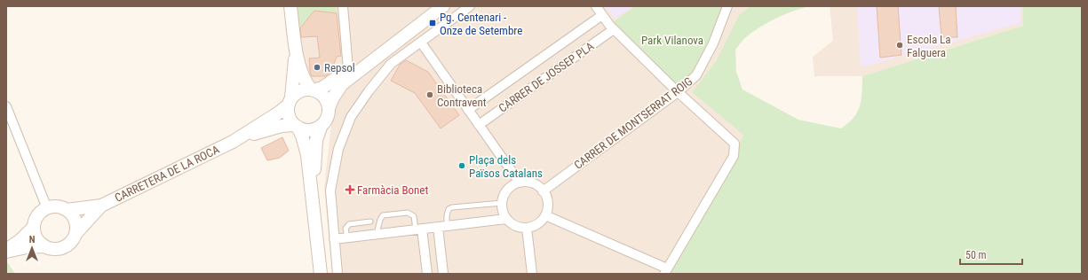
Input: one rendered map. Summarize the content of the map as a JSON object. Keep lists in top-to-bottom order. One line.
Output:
{"streets":{"street":["CARRER DE JOSSEP PLA","CARRER DE MONTSERRAT ROIG","CARRETERA DE LA ROCA"]},"parks":["Park Vilanova"],"places":{"transit":["Pg. Centenari - Onze de Setembre"],"other":["Escola La Falguera","Repsol","Biblioteca Contravent","Plaça dels Països Catalans"],"health":["Farmàcia Bonet"]},"scale_bar":"50 m","north":"top"}
